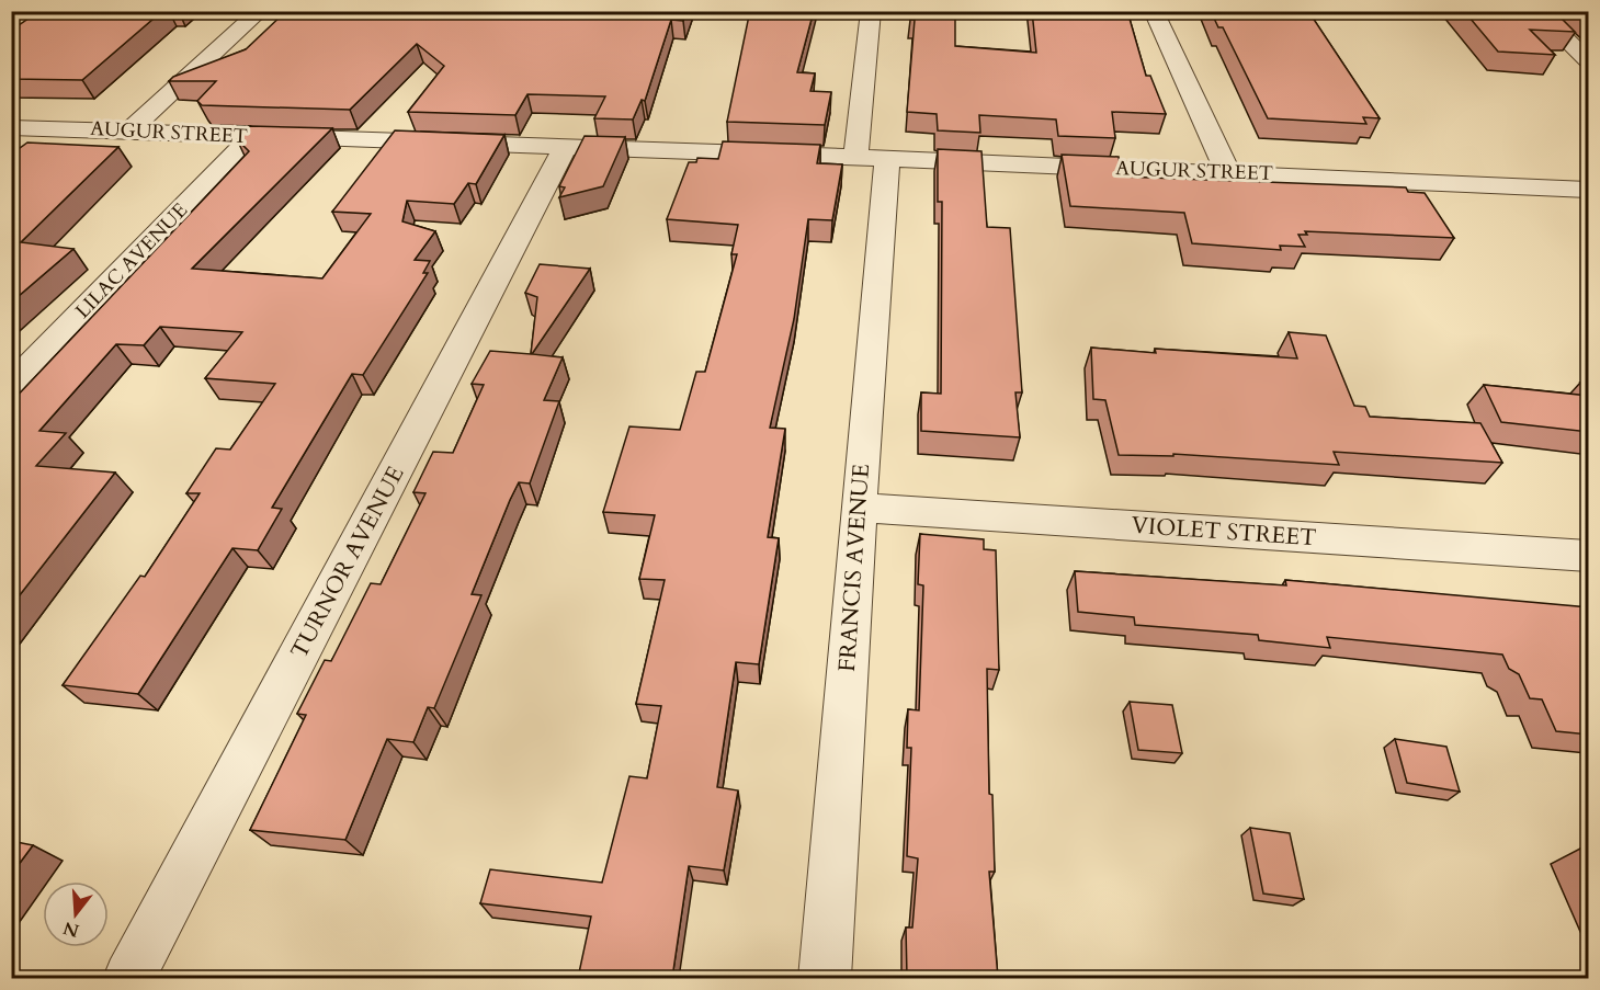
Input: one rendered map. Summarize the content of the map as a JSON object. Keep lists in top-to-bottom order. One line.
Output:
{"streets":{"street":["AUGUR STREET","LILAC AVENUE","VIOLET STREET","TURNOR AVENUE","FRANCIS AVENUE"]},"crossings":[["AUGUR STREET","LILAC AVENUE"],["AUGUR STREET","TURNOR AVENUE"],["AUGUR STREET","FRANCIS AVENUE"],["VIOLET STREET","FRANCIS AVENUE"]],"north":"bottom"}
